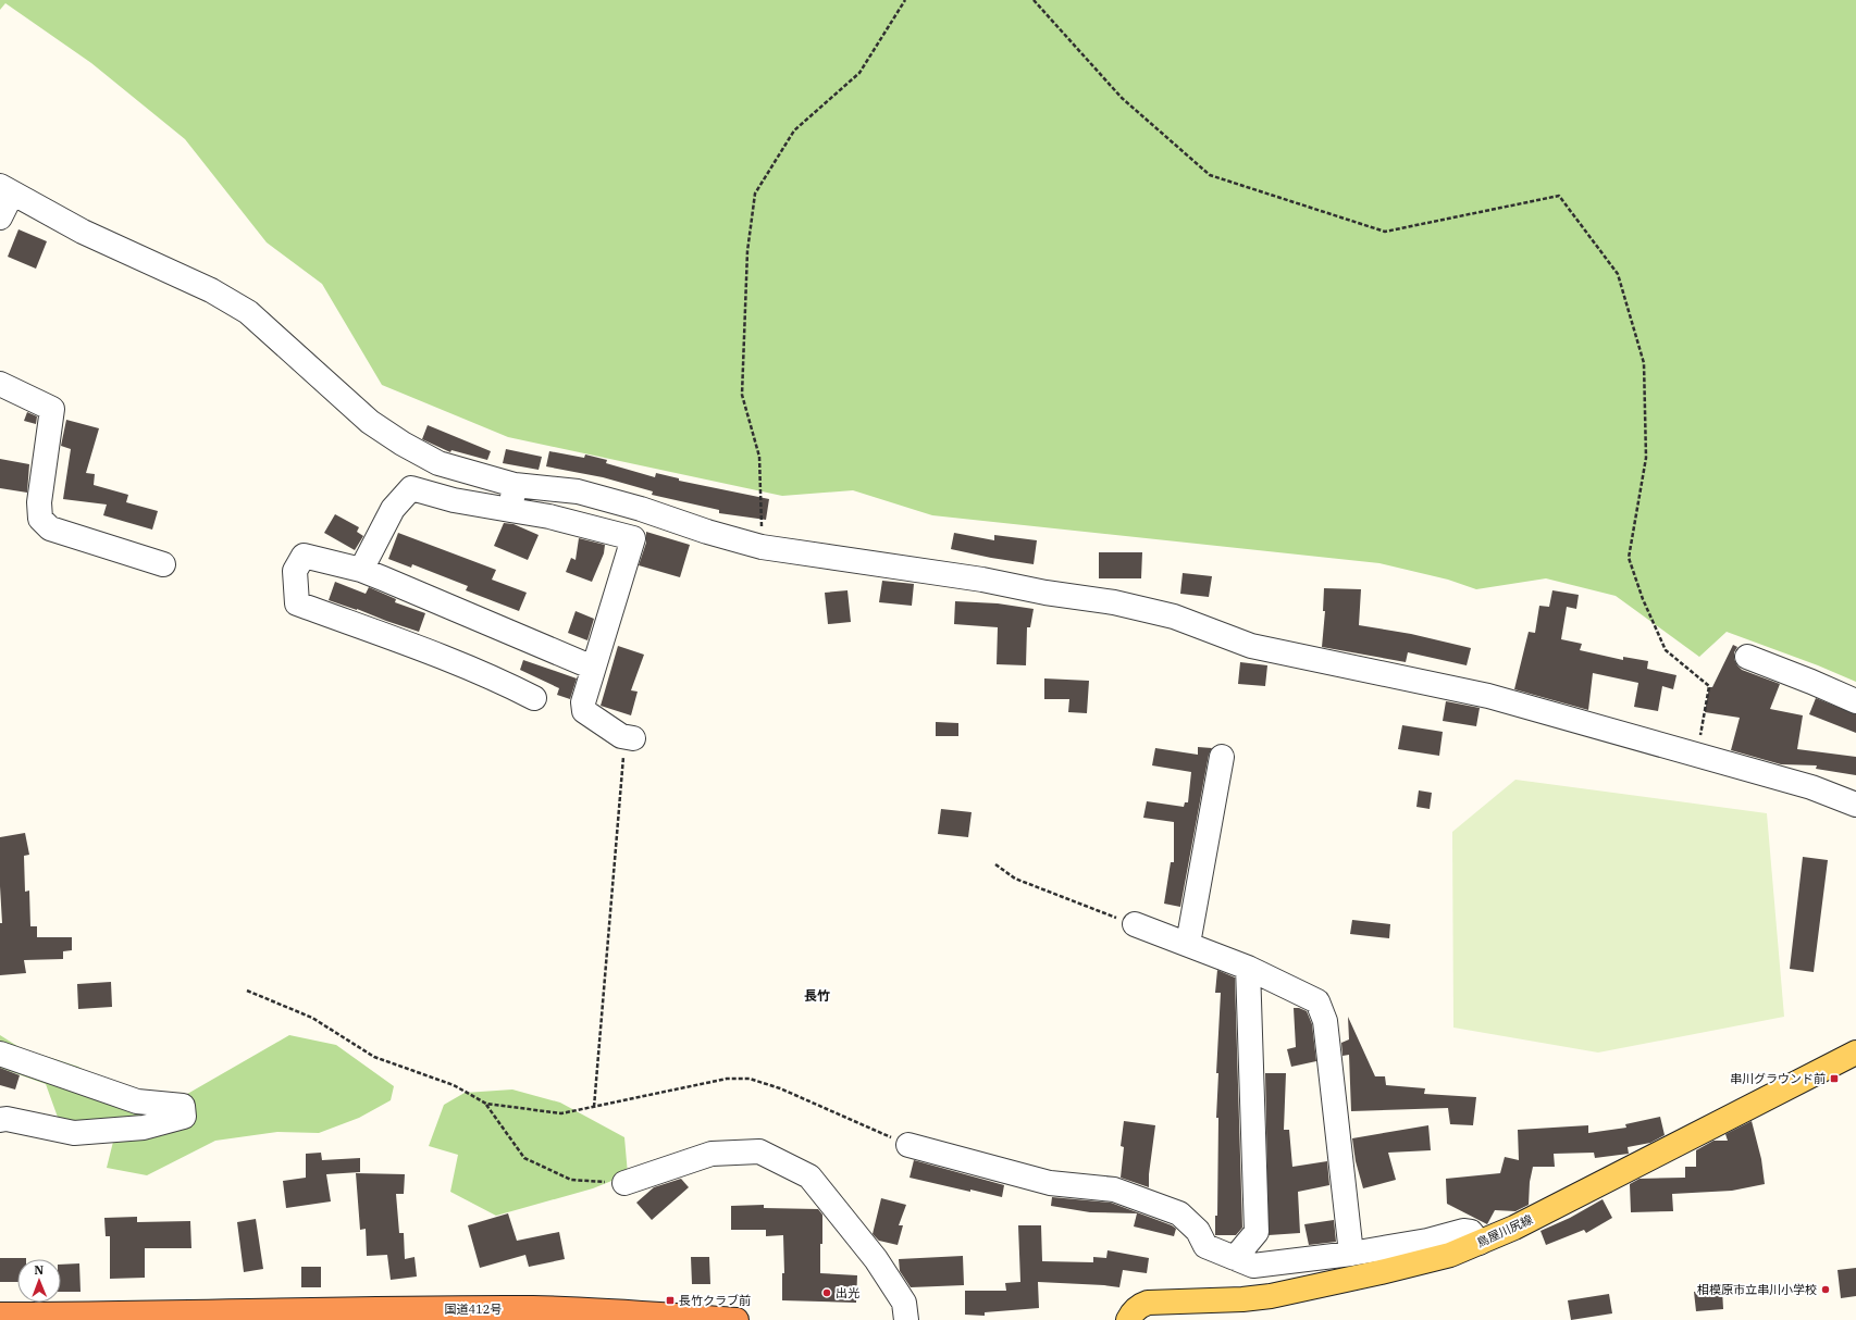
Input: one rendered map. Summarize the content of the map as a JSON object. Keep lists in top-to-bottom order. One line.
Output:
{"streets":{"highway":["国道412号"],"main road":["鳥屋川尻線"]},"districts":["長竹"],"places":{"transit":["串川グラウンド前","長竹クラブ前"],"other":["相模原市立串川小学校","出光"]},"north":"top"}
